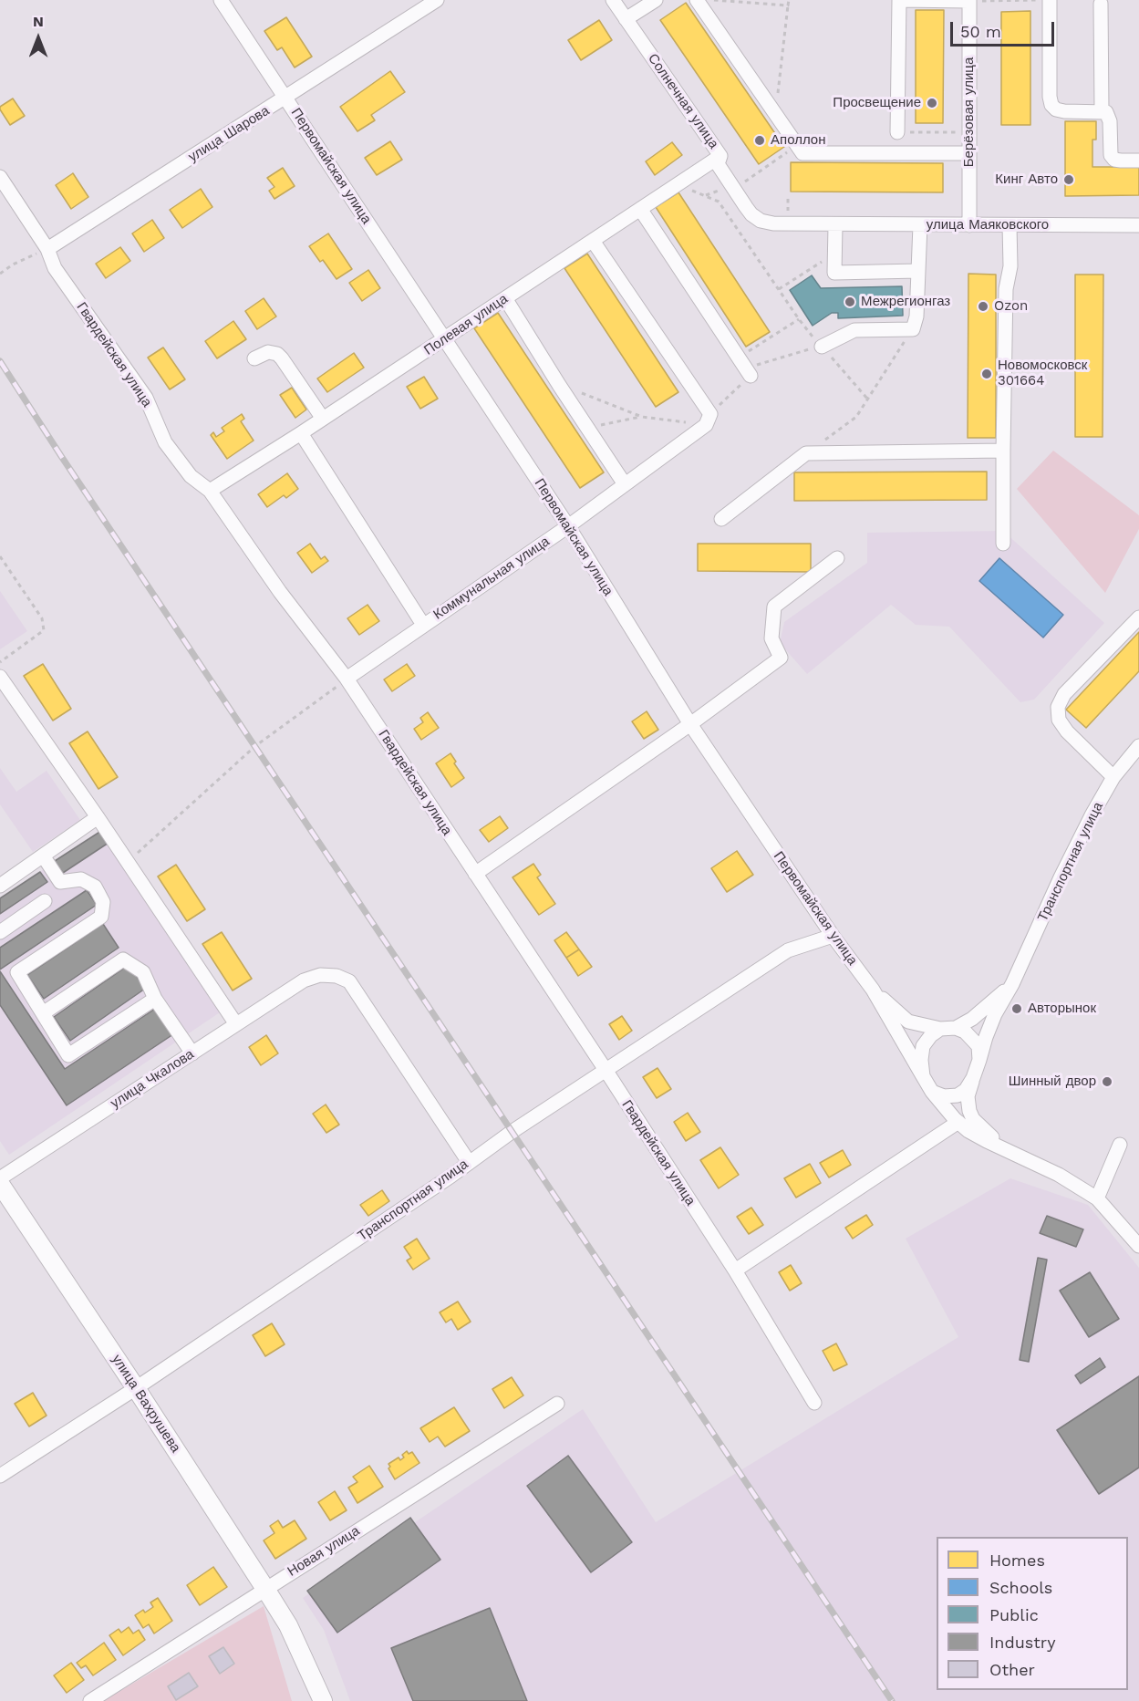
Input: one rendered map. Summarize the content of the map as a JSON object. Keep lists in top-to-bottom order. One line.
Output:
{"streets":{"main road":["улица Вахрушева"],"street":["Солнечная улица","Берёзовая улица","улица Шарова","Первомайская улица","улица Маяковского","Полевая улица","Гвардейская улица","Коммунальная улица","Транспортная улица","улица Чкалова","Новая улица"]},"crossings":[["Солнечная улица","улица Маяковского"],["Солнечная улица","Полевая улица"],["Берёзовая улица","улица Маяковского"],["улица Шарова","Первомайская улица"],["улица Шарова","Гвардейская улица"],["Первомайская улица","Полевая улица"],["Первомайская улица","Коммунальная улица"],["Первомайская улица","Транспортная улица"],["Полевая улица","Гвардейская улица"],["Гвардейская улица","Коммунальная улица"],["Гвардейская улица","Транспортная улица"],["Транспортная улица","улица Чкалова"],["Транспортная улица","улица Вахрушева"],["улица Вахрушева","Новая улица"]],"places":["Просвещение","Аполлон","Кинг Авто","Межрегионгаз","Ozon","Новомосковск 301664","Авторынок","Шинный двор"],"legend":["Homes","Schools","Public","Industry","Other"],"scale_bar":"50 m","north":"top"}
